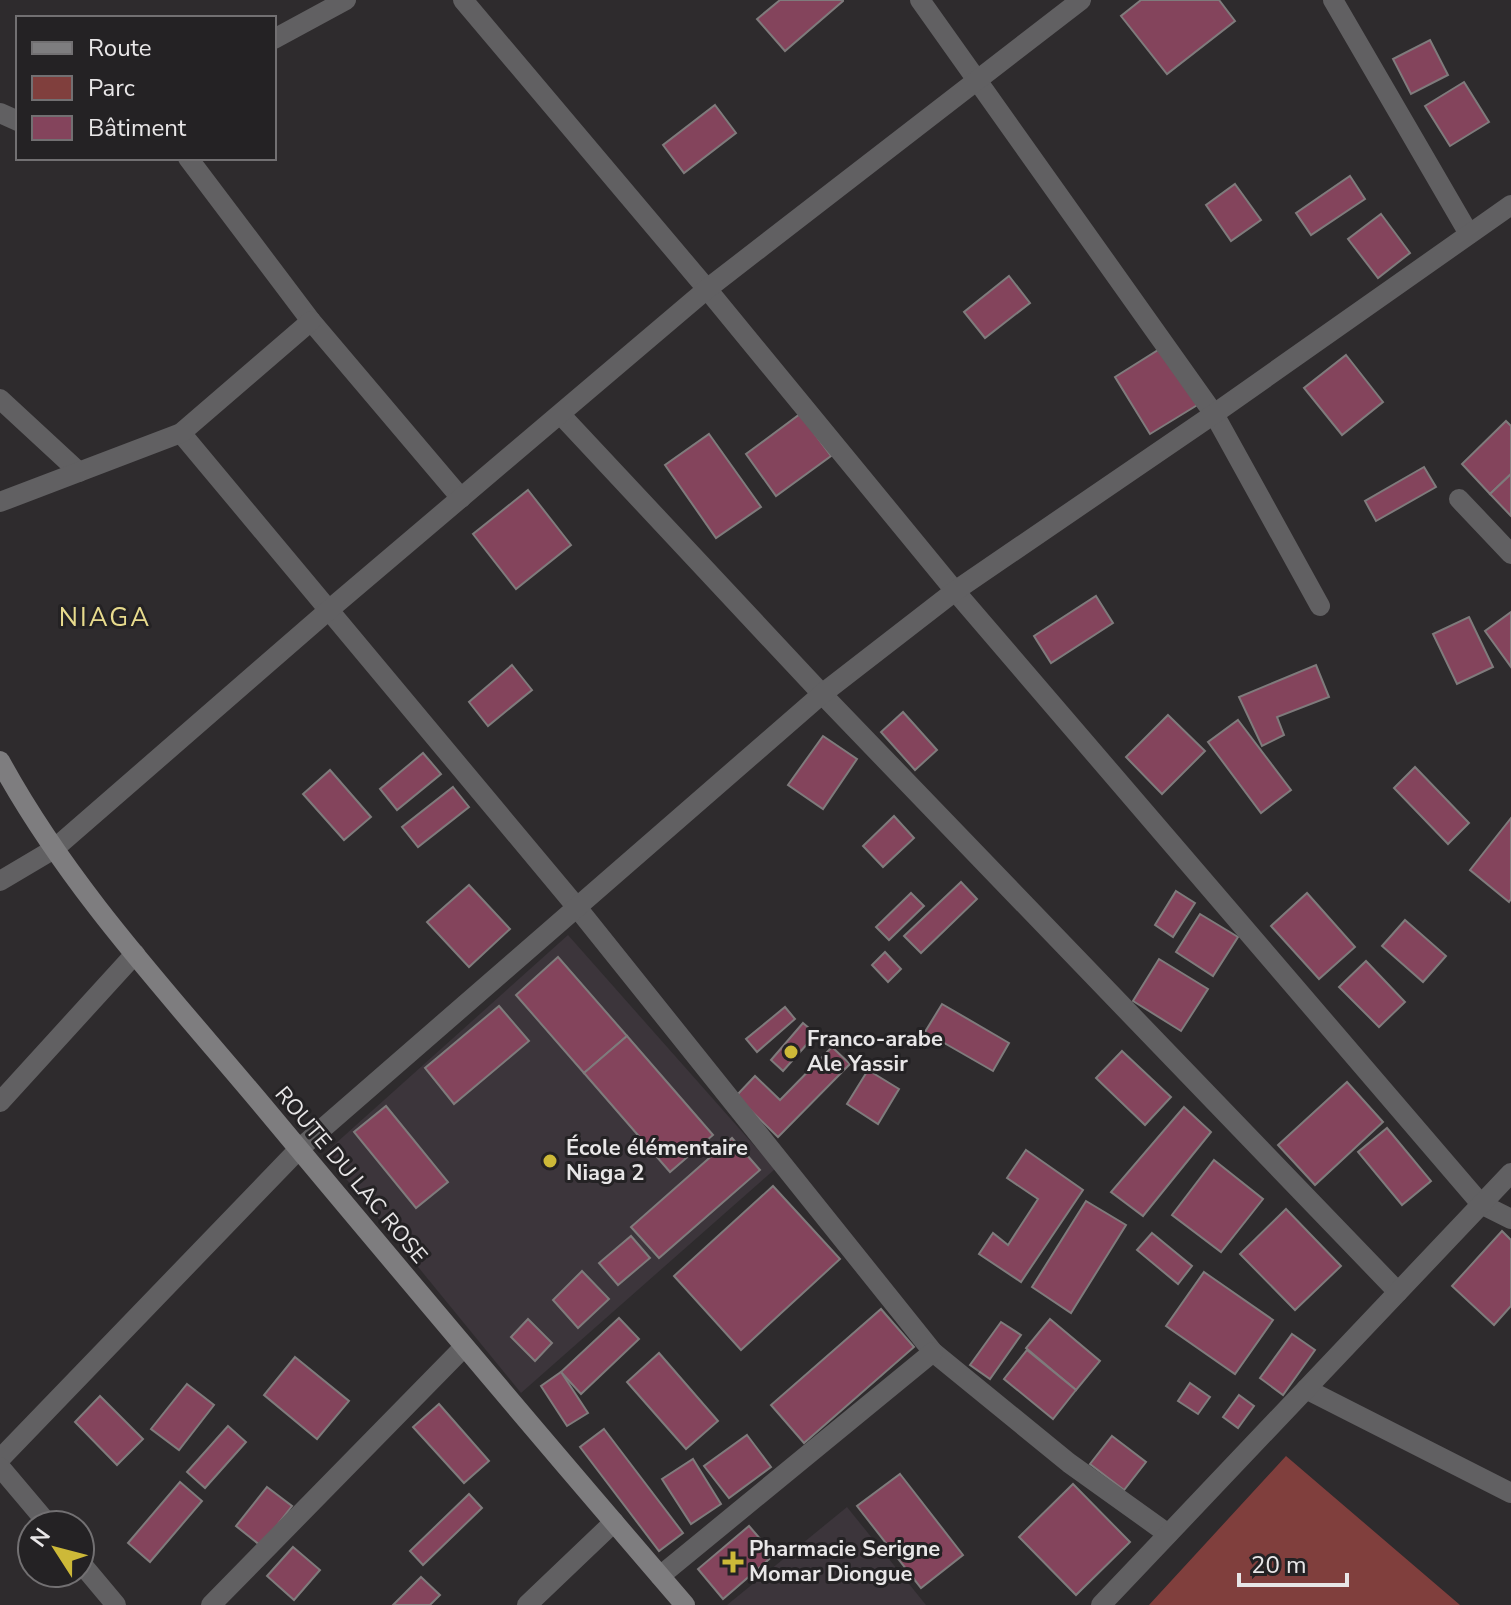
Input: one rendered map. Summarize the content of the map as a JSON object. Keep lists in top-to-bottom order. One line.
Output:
{"streets":{"main road":["ROUTE DU LAC ROSE"]},"districts":["NIAGA"],"places":{"other":["Franco-arabe Ale Yassir","École élémentaire Niaga 2"],"health":["Pharmacie Serigne Momar Diongue"]},"legend":["Route","Parc","Bâtiment"],"scale_bar":"20 m","north":"top left"}
